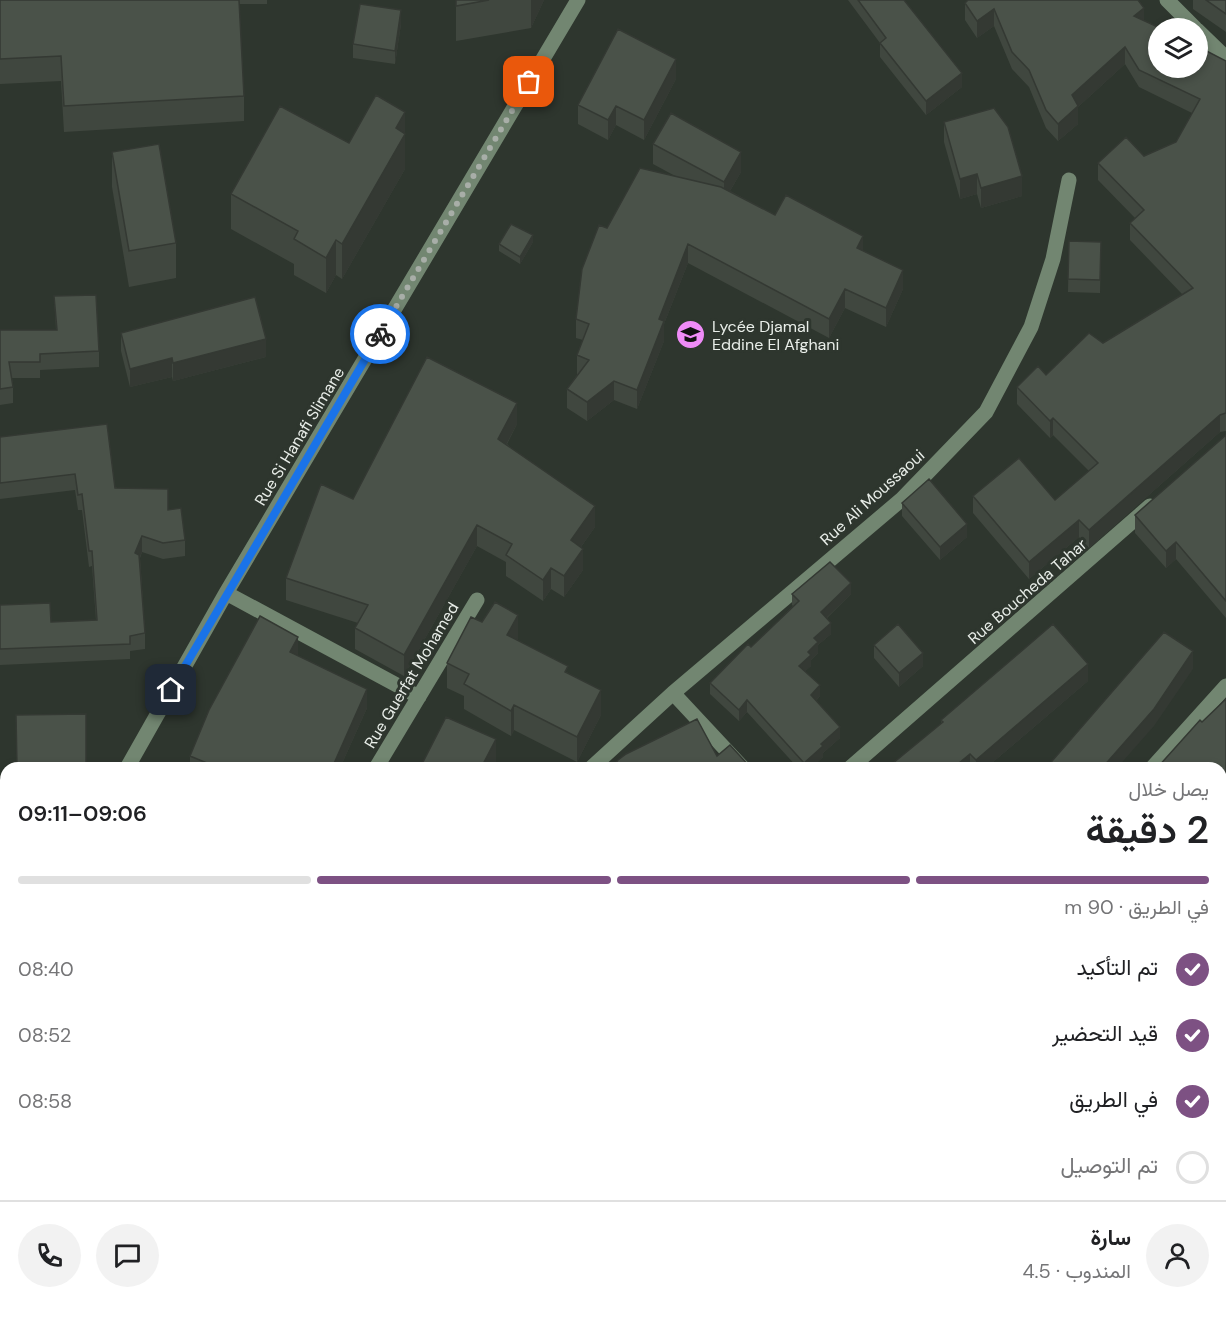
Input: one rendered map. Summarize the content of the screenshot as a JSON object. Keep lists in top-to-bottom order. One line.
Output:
{"streets":{"street":["Rue Si Hanafi Slimane","Rue Ali Moussaoui","Rue Boucheda Tahar","Rue Guerfat Mohamed"]},"places":{"school or university":["Lycée Djamal Eddine El Afghani"]},"page":{"heading":["2 دقيقة","يصل خلال","09:06–09:11"],"panel":["سارة","المندوب · 4.5"],"bar":"في الطريق · 90 m","list":[["تم التأكيد","08:40"],["قيد التحضير","08:52"],["في الطريق","08:58"],"تم التوصيل"]}}
